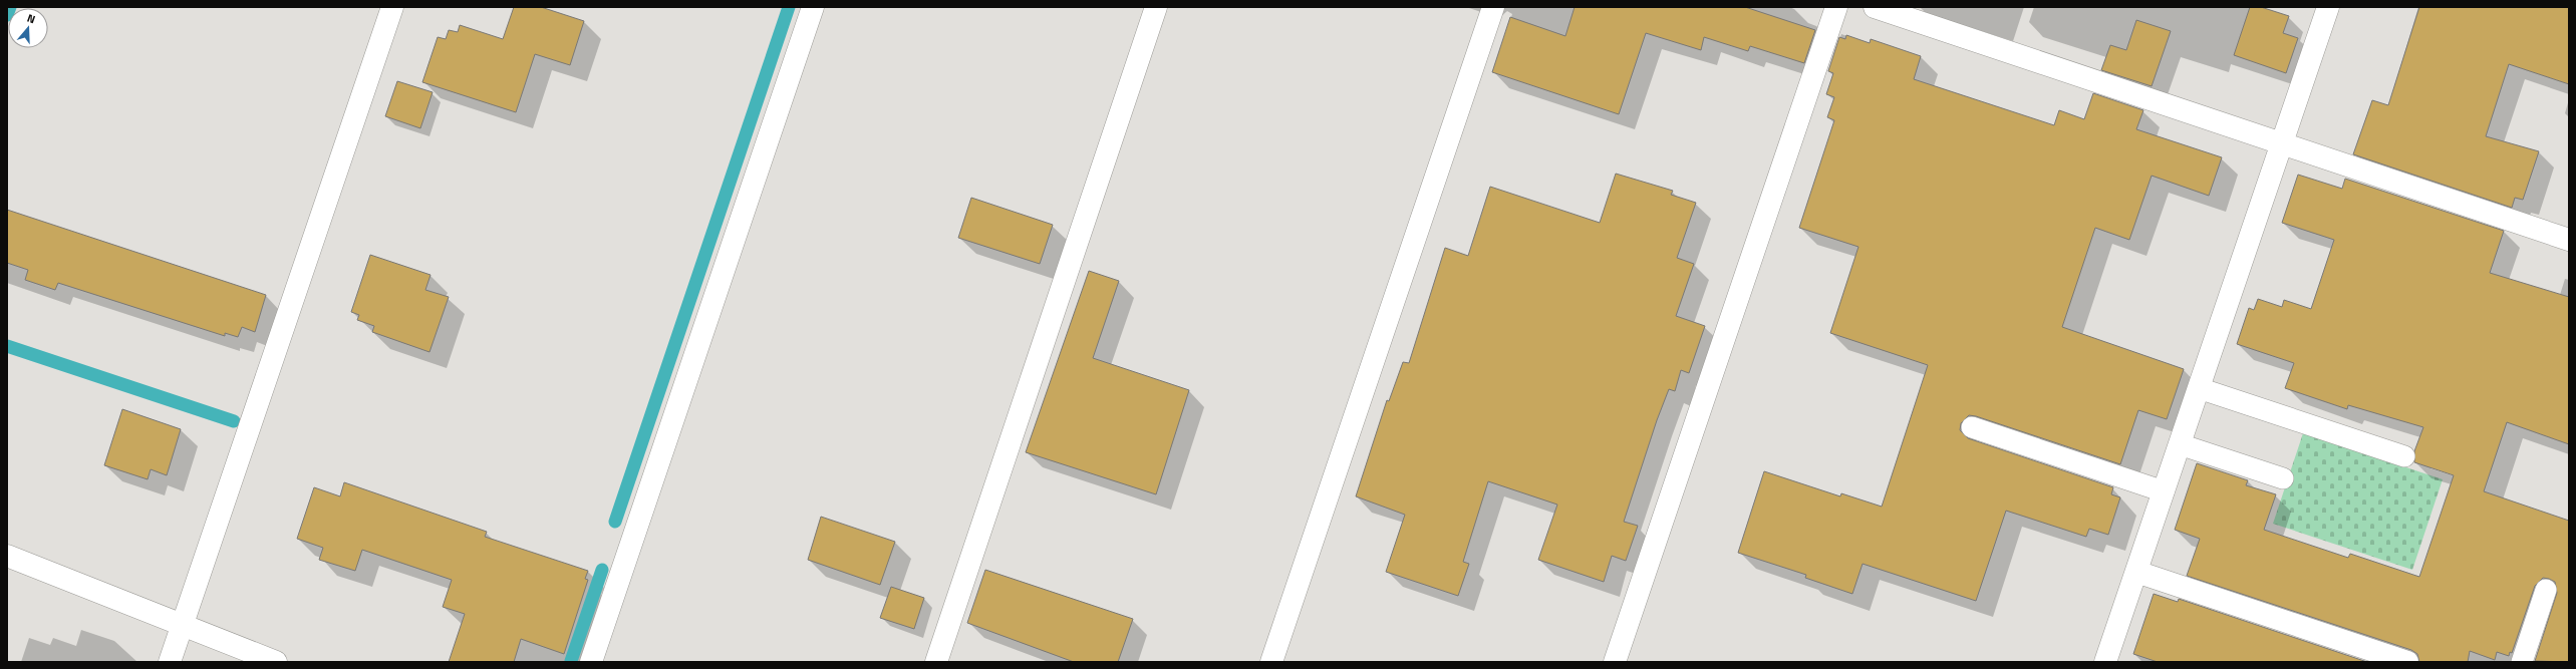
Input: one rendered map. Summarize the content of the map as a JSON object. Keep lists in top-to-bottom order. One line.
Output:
{"north":"top"}
